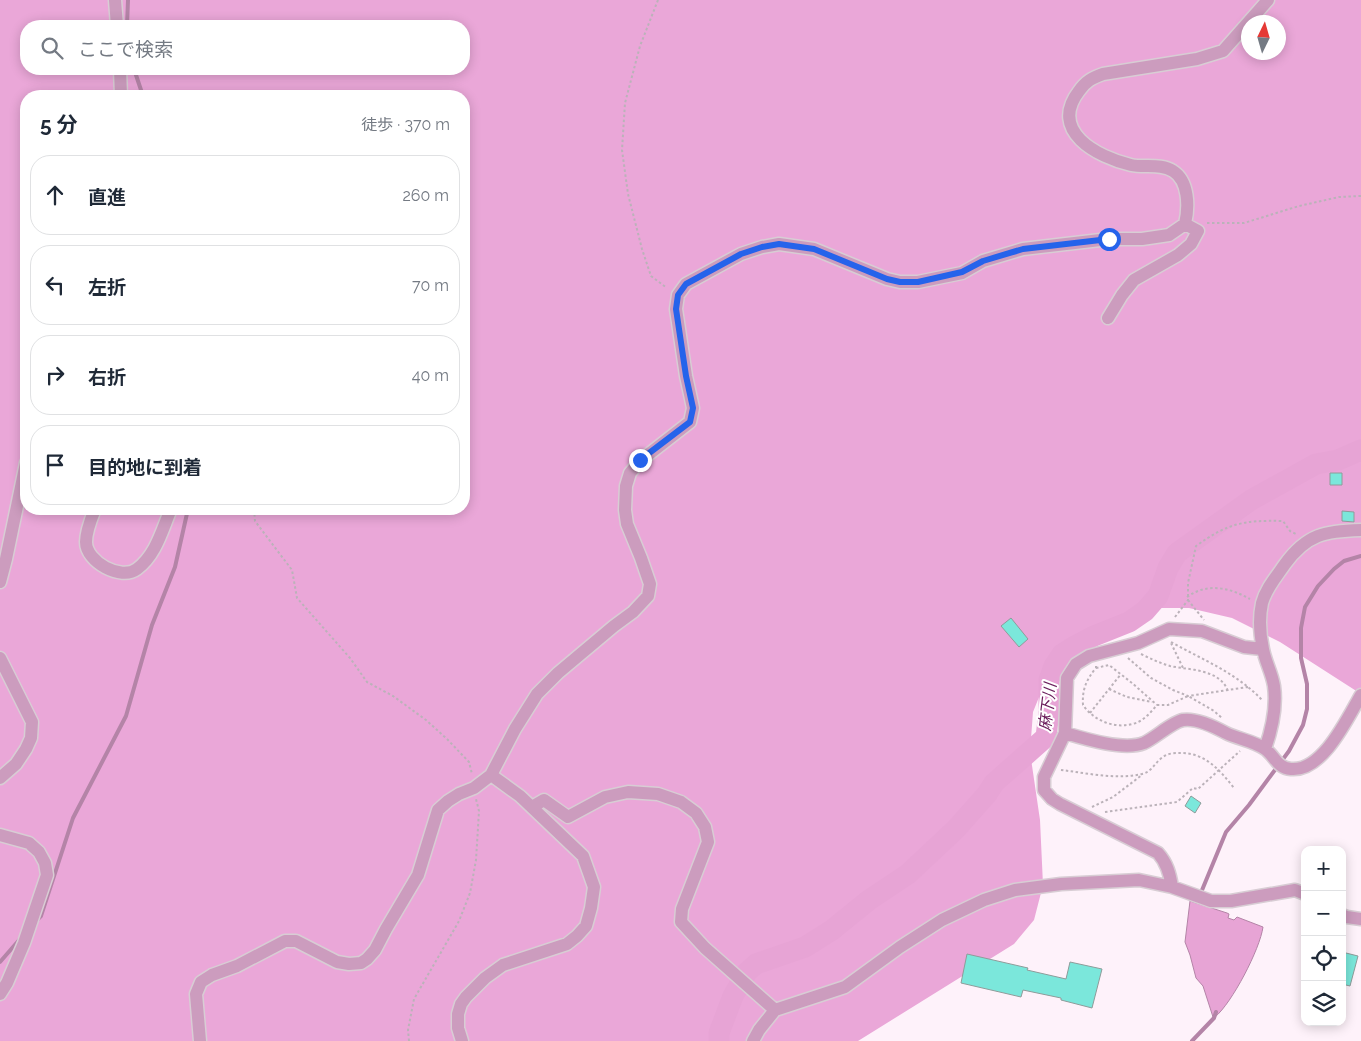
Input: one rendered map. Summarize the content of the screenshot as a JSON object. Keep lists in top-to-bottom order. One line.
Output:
{"water":["麻下川"],"north":"top","page":{"search":"ここで検索","heading":["5 分","徒歩 · 370 m"],"list":[["直進","260 m"],["左折","70 m"],["右折","40 m"],"目的地に到着"],"map_buttons":["+","−"]}}
